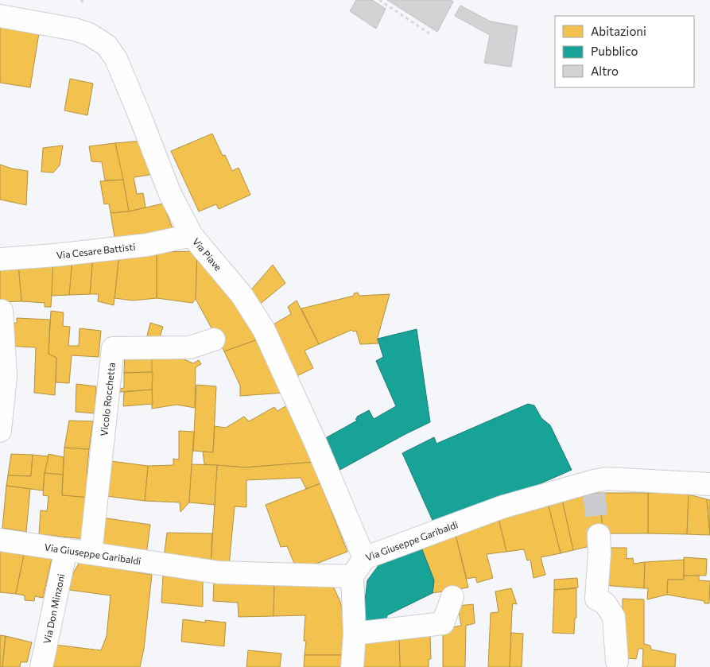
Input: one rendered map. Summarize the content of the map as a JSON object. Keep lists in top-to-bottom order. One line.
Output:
{"streets":{"street":["Via Cesare Battisti","Via Piave","Vicolo Rocchetta","Via Giuseppe Garibaldi","Via Don Minzoni"]},"crossings":[["Via Cesare Battisti","Via Piave"],["Via Piave","Via Giuseppe Garibaldi"],["Vicolo Rocchetta","Via Giuseppe Garibaldi"],["Via Giuseppe Garibaldi","Via Don Minzoni"]],"legend":["Abitazioni","Pubblico","Altro"]}
